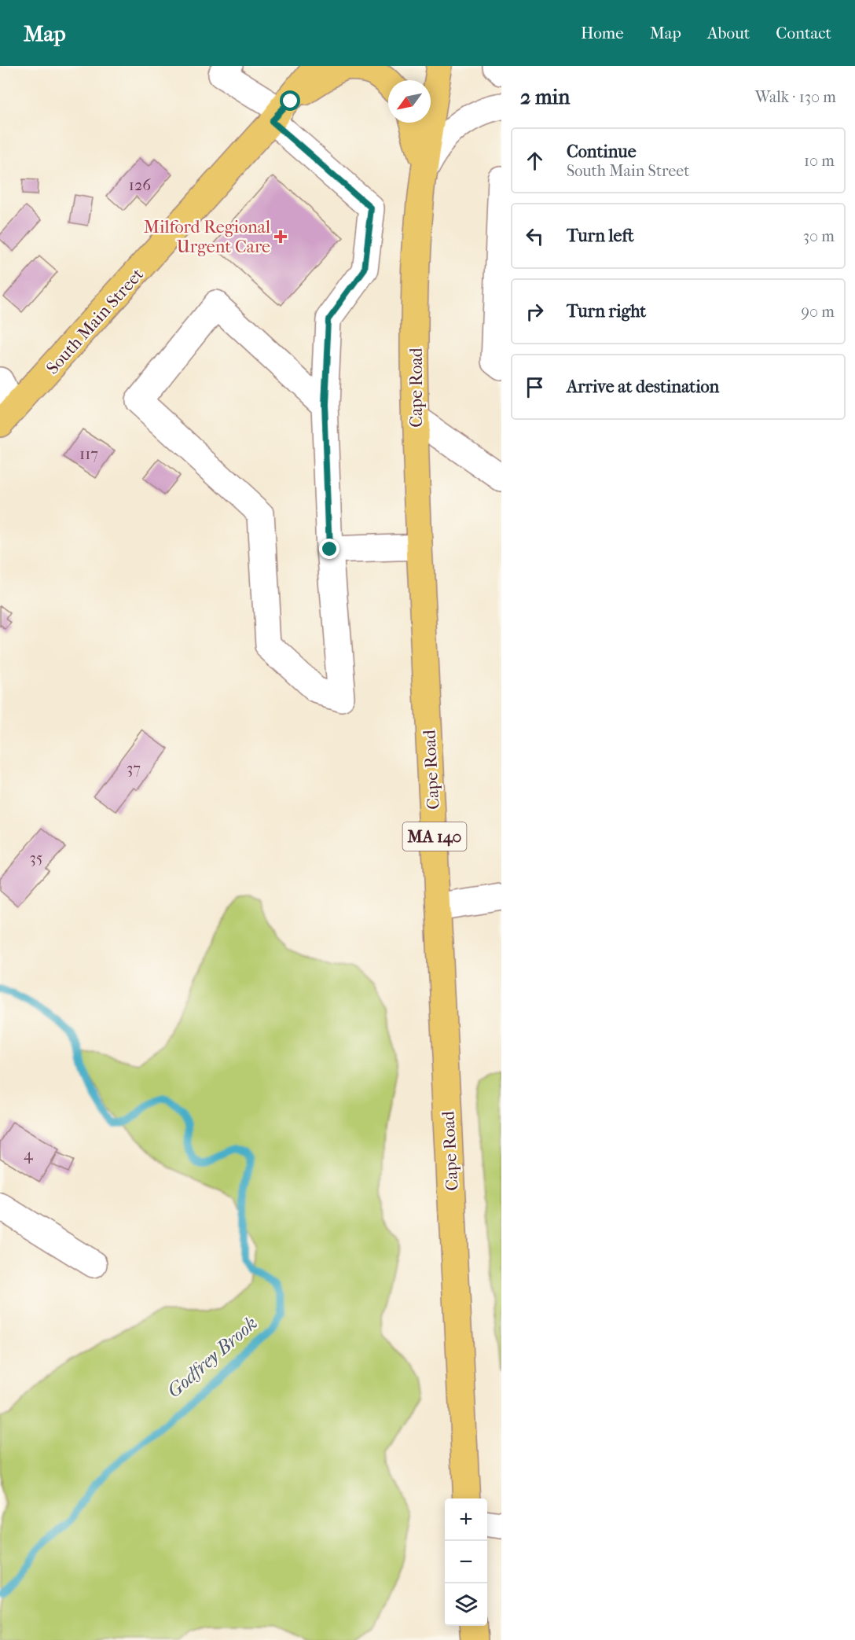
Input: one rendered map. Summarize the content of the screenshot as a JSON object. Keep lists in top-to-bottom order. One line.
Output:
{"streets":{"main road":["South Main Street","Cape Road","MA 140"]},"water":["Godfrey Brook"],"places":{"health":["Milford Regional Urgent Care"]},"house_numbers":["126","117","37","35","4"],"north":"bottom left","page":{"header":"Map","nav":["Home","Map","About","Contact"],"heading":["2 min","Walk · 130 m"],"list":[["Continue","South Main Street","10 m"],["Turn left","30 m"],["Turn right","90 m"],"Arrive at destination"],"map_buttons":["+","−"]}}
